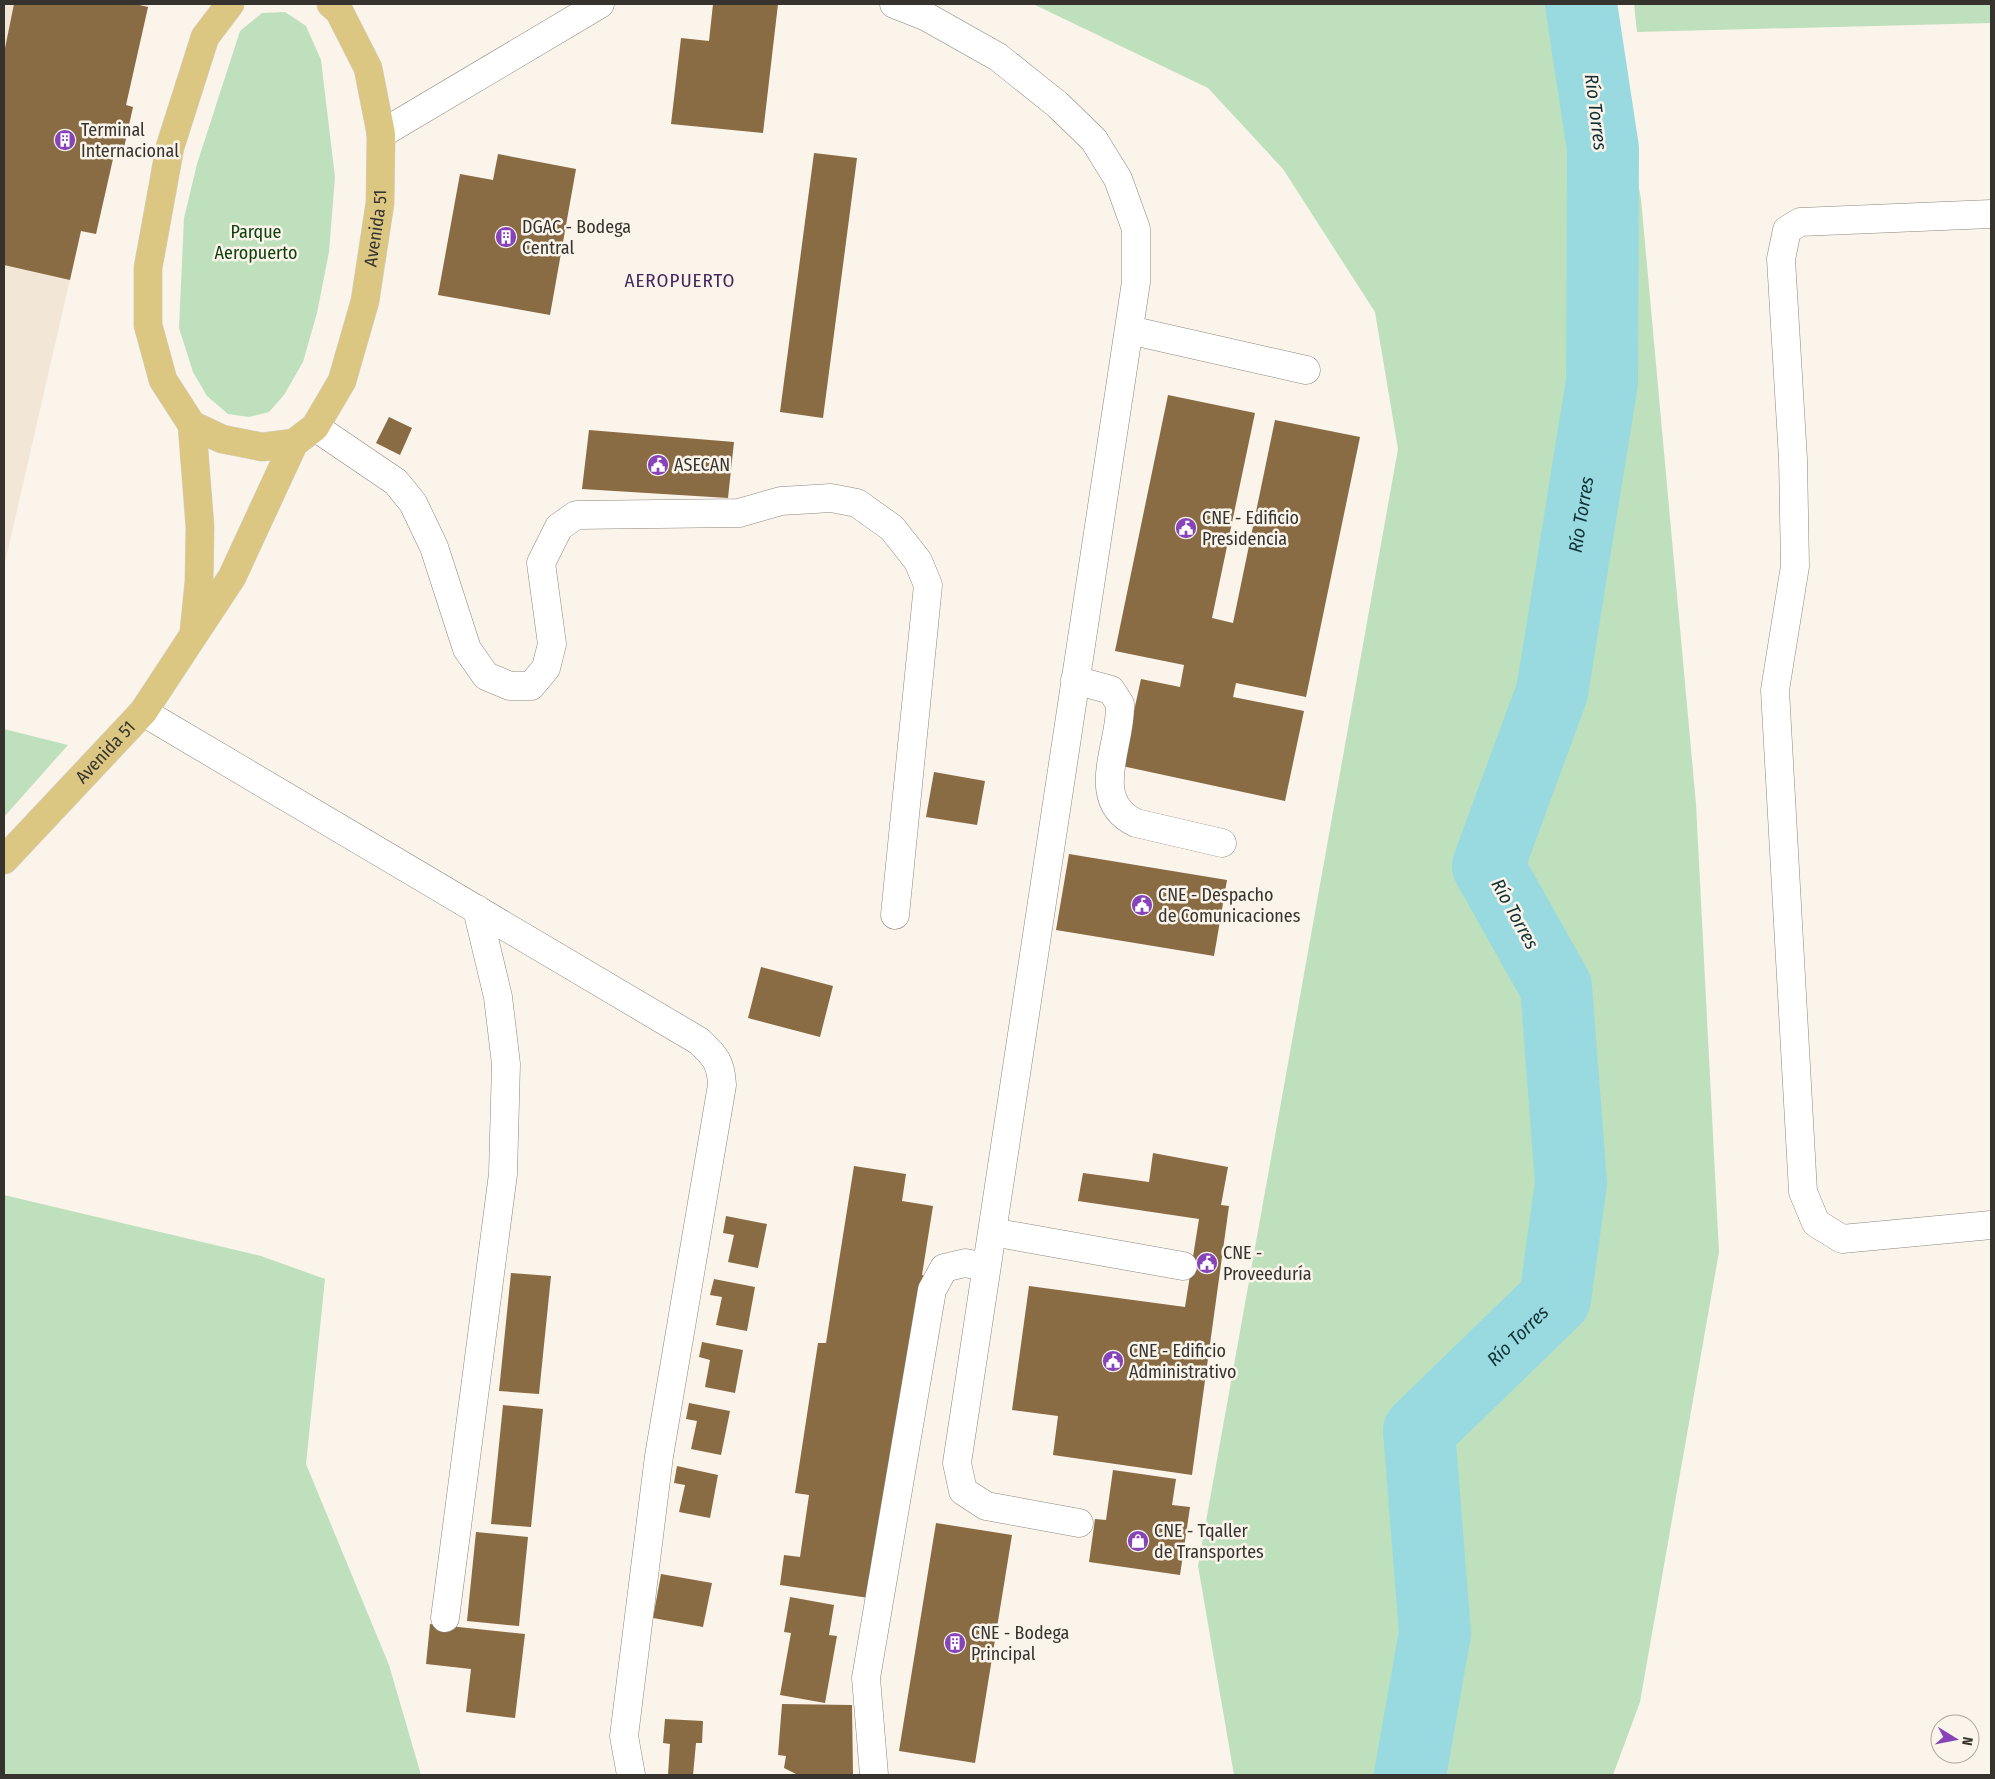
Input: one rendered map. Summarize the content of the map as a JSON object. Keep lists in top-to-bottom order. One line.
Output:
{"streets":{"main road":["Avenida 51"]},"districts":["AEROPUERTO"],"water":["Río Torres"],"parks":["Parque Aeropuerto"],"places":{"building":["Terminal Internacional","DGAC - Bodega Central","CNE - Bodega Principal"],"public building":["ASECAN","CNE - Edificio Presidencia","CNE - Despacho de Comunicaciones","CNE - Proveeduría","CNE - Edificio Administrativo"],"shop":["CNE - Tqaller de Transportes"]},"north":"right"}
